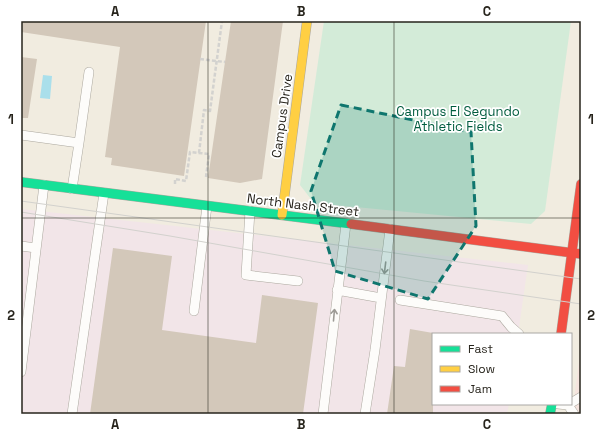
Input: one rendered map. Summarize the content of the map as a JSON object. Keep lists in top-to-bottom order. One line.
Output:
{"streets":{"street":["Campus Drive","North Nash Street"]},"crossings":[["Campus Drive","North Nash Street"]],"parks":["Campus El Segundo Athletic Fields"],"legend":["Fast","Slow","Jam"],"grid":{"columns":["A","B","C"],"rows":["1","2"]}}
